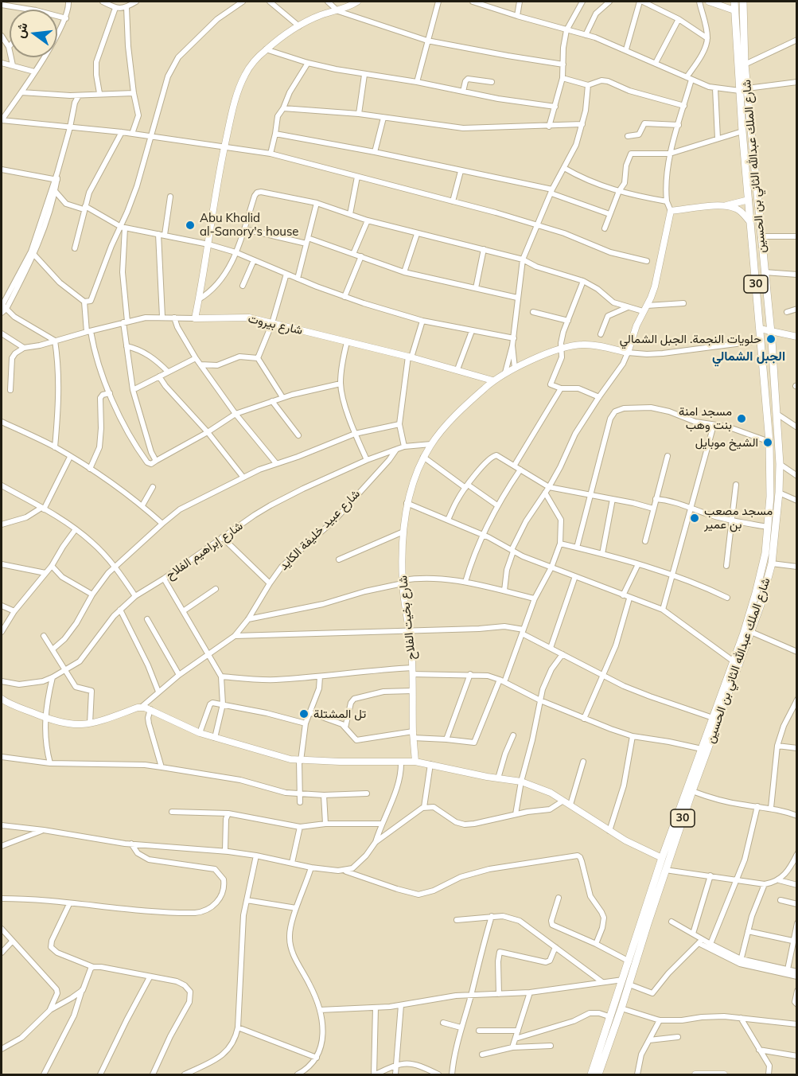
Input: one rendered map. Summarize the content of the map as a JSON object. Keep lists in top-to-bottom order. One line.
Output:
{"streets":{"main road":["شارع الملك عبدالله الثاني بن الحسين","30"],"street":["شارع بيروت","شارع عبيد خليفة الكايد","شارع إبراهيم الفلاح","شارع بخيت الفلاح"]},"crossings":[["شارع الملك عبدالله الثاني بن الحسين","شارع بخيت الفلاح"],["شارع بيروت","شارع بخيت الفلاح"],["شارع عبيد خليفة الكايد","شارع إبراهيم الفلاح"],["شارع إبراهيم الفلاح","شارع بخيت الفلاح"]],"districts":["الجبل الشمالي"],"places":["Abu Khalid al-Sanory's house","حلويات النجمة. الجبل الشمالي","مسجد امنة بنت وهب","الشيخ موبايل","مسجد مصعب بن عمير","تل المشتلة"],"north":"left"}
